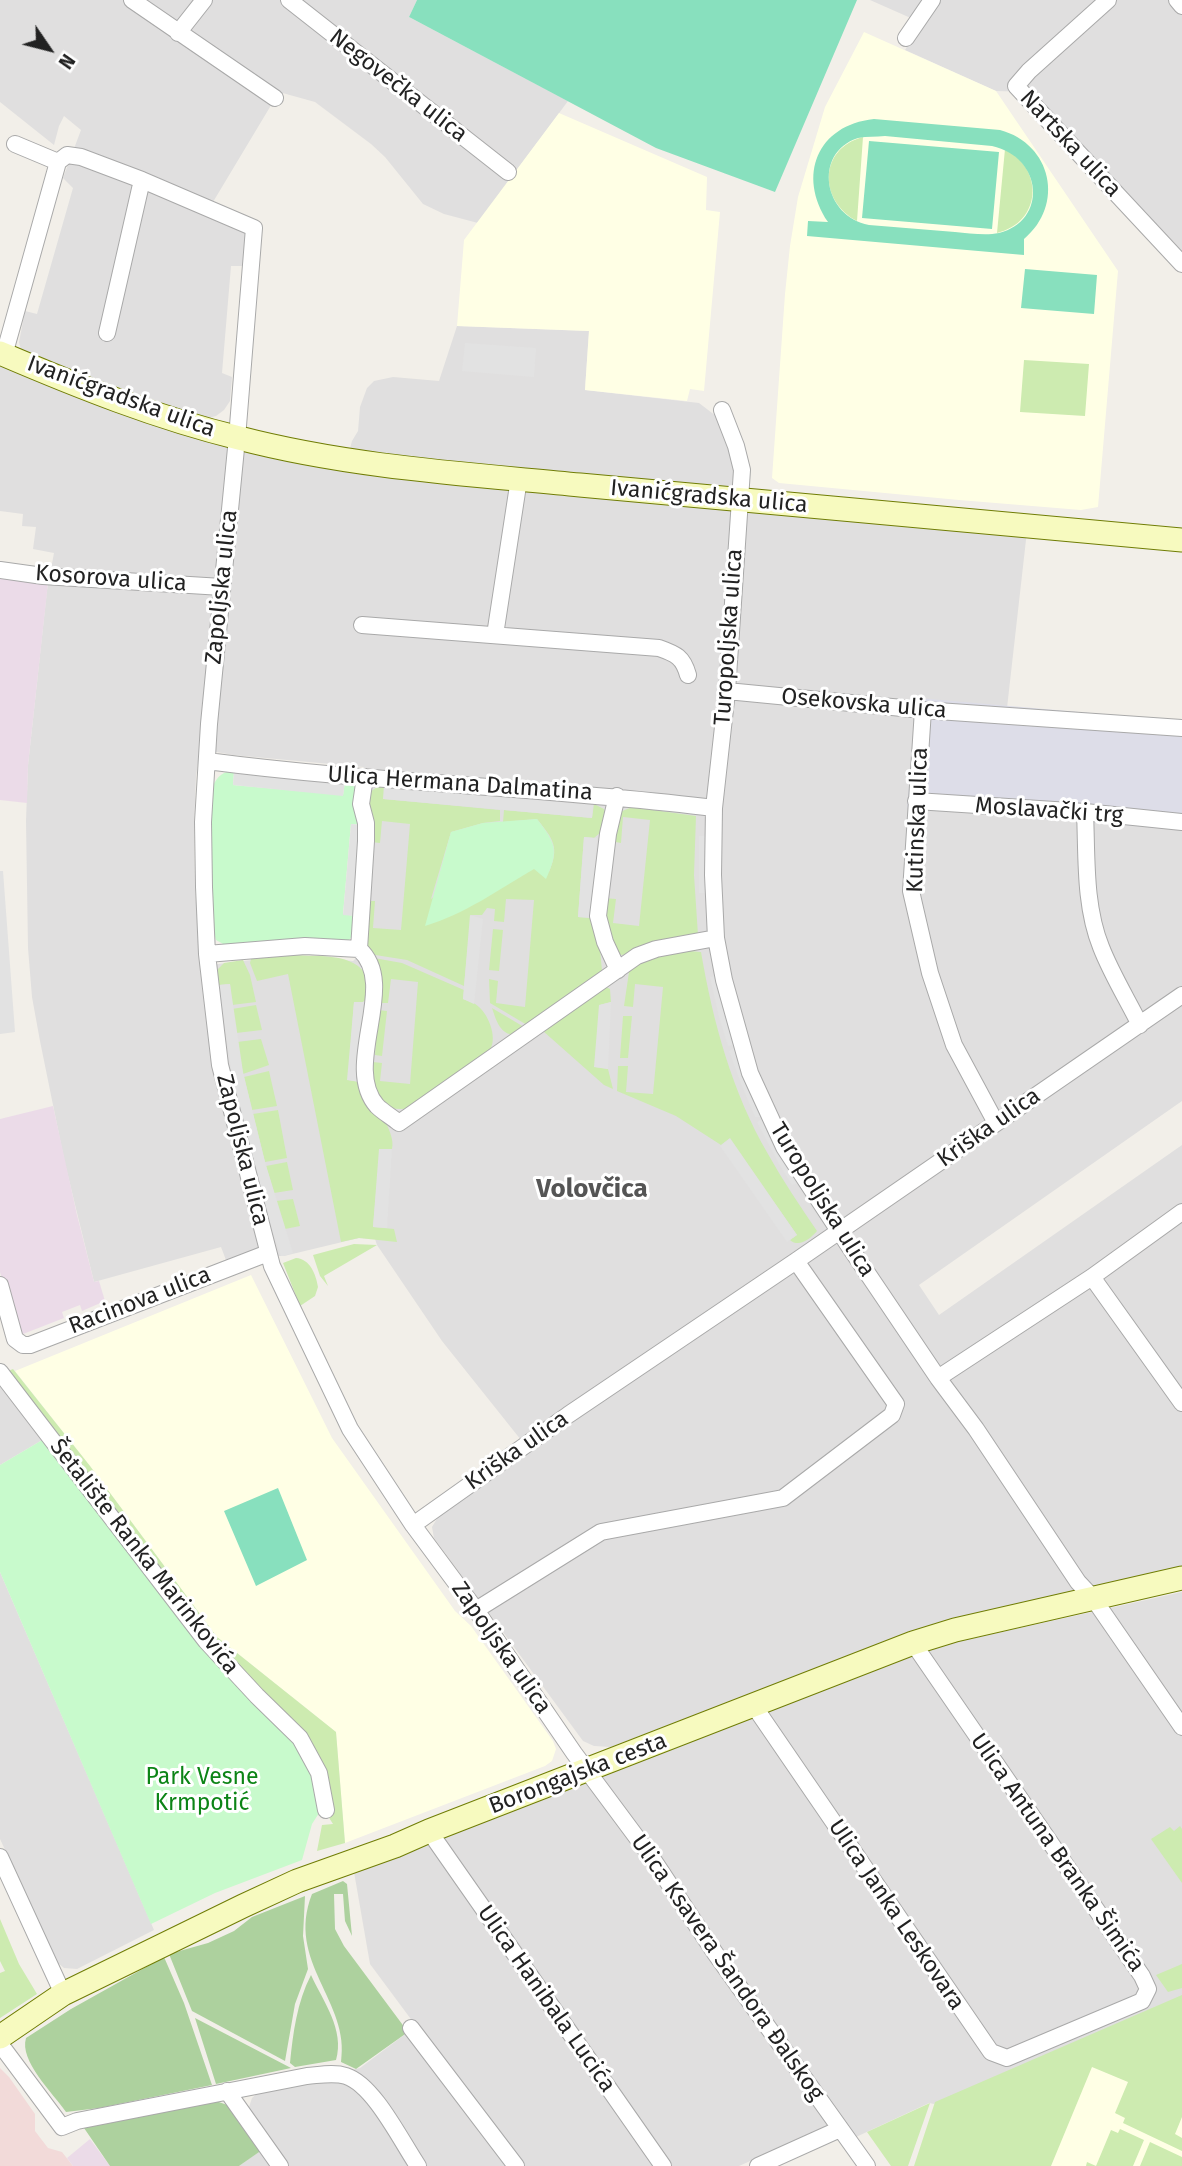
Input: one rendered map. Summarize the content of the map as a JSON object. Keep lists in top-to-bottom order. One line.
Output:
{"streets":{"street":["Negovečka ulica","Nartska ulica","Ivanićgradska ulica","Kosorova ulica","Zapoljska ulica","Turopoljska ulica","Osekovska ulica","Ulica Hermana Dalmatina","Moslavački trg","Kutinska ulica","Kriška ulica","Racinova ulica","Šetalište Ranka Marinkovića","Borongajska cesta","Ulica Antuna Branka Šimića","Ulica Janka Leskovara","Ulica Ksavera Šandora Đalskog","Ulica Hanibala Lucića"]},"crossings":[["Ivanićgradska ulica","Zapoljska ulica"],["Ivanićgradska ulica","Turopoljska ulica"],["Kosorova ulica","Zapoljska ulica"],["Zapoljska ulica","Ulica Hermana Dalmatina"],["Zapoljska ulica","Kriška ulica"],["Zapoljska ulica","Racinova ulica"],["Zapoljska ulica","Borongajska cesta"],["Zapoljska ulica","Ulica Ksavera Šandora Đalskog"],["Turopoljska ulica","Osekovska ulica"],["Turopoljska ulica","Ulica Hermana Dalmatina"],["Turopoljska ulica","Kriška ulica"],["Turopoljska ulica","Borongajska cesta"],["Osekovska ulica","Kutinska ulica"],["Moslavački trg","Kutinska ulica"],["Kutinska ulica","Kriška ulica"],["Borongajska cesta","Ulica Antuna Branka Šimića"],["Borongajska cesta","Ulica Janka Leskovara"],["Borongajska cesta","Ulica Ksavera Šandora Đalskog"],["Borongajska cesta","Ulica Hanibala Lucića"],["Ulica Antuna Branka Šimića","Ulica Janka Leskovara"]],"districts":["Volovčica"],"parks":["Park Vesne Krmpotić"],"north":"bottom right"}
